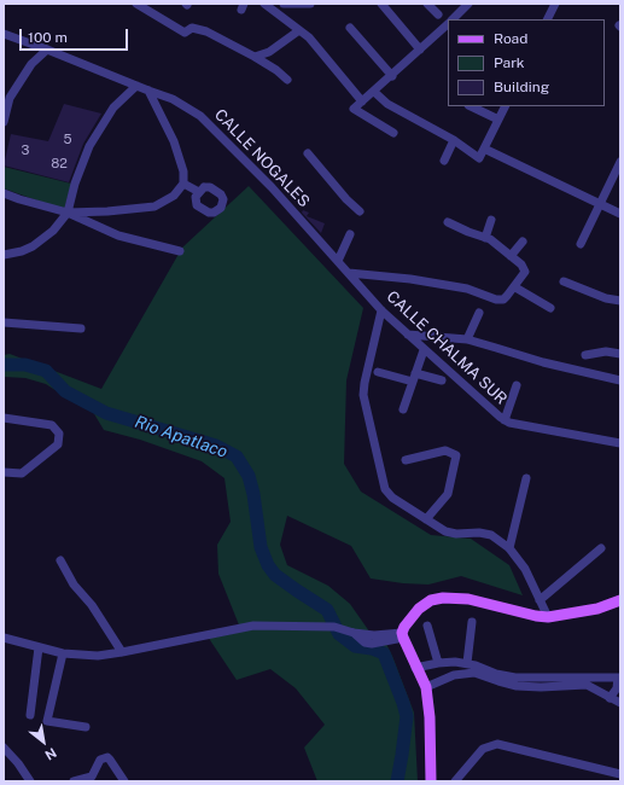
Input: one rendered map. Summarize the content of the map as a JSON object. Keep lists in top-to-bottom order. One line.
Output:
{"streets":{"street":["CALLE NOGALES","CALLE CHALMA SUR"]},"crossings":[["CALLE NOGALES","CALLE CHALMA SUR"]],"water":["Rio Apatlaco"],"house_numbers":["5","3","82"],"legend":["Road","Park","Building"],"scale_bar":"100 m","north":"bottom right"}
